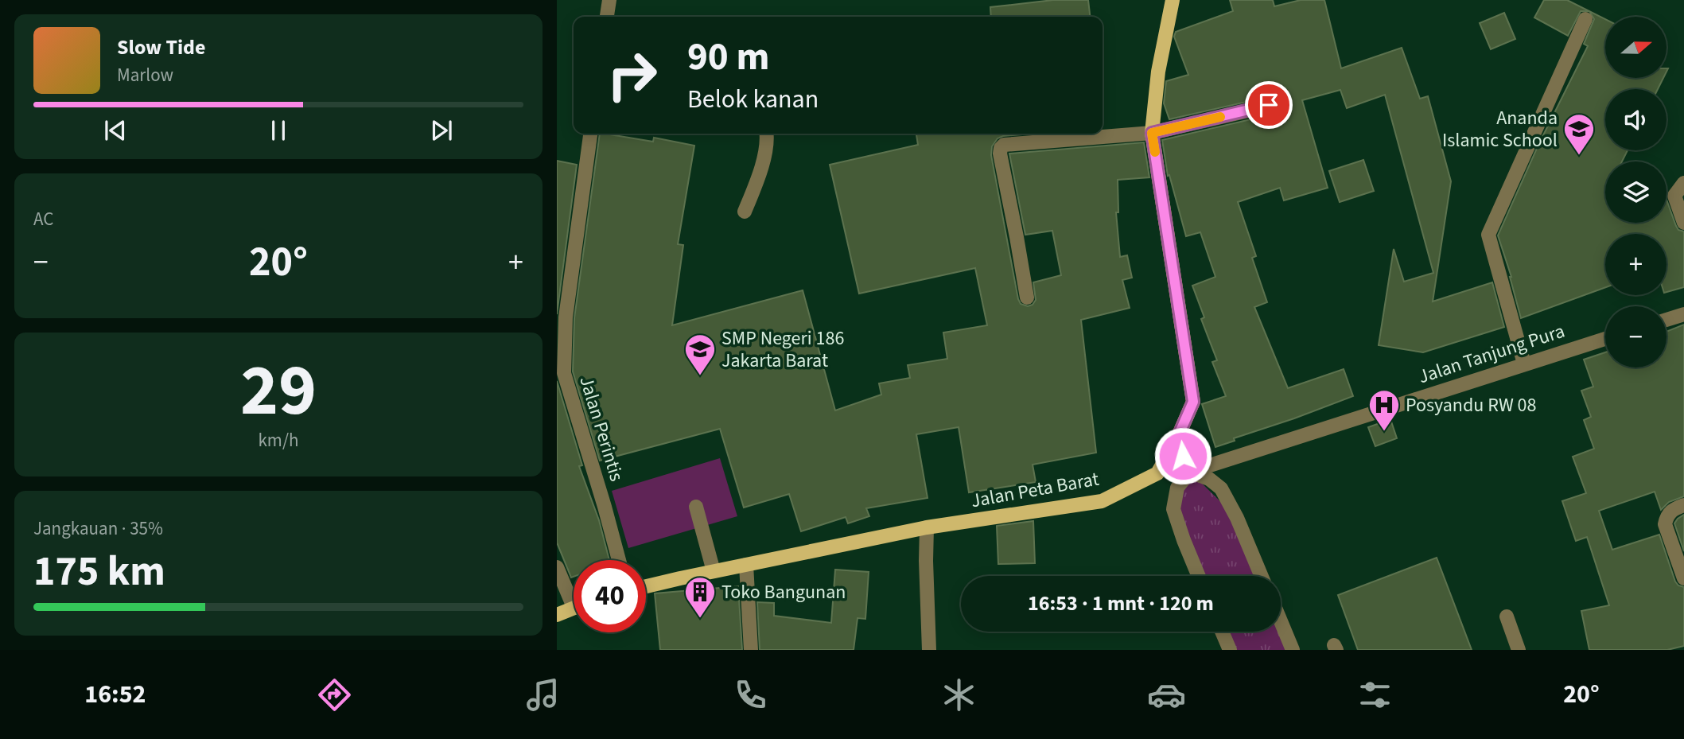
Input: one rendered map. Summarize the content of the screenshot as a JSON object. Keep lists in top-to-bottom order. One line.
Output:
{"streets":{"main road":["Jalan Peta Barat"],"street":["Jalan Tanjung Pura","Jalan Perintis"]},"places":{"school or university":["Ananda Islamic School","SMP Negeri 186 Jakarta Barat"],"hospital":["Posyandu RW 08"],"building":["Toko Bangunan"]},"north":"right","page":{"map_buttons":["+","−"],"turn":["90 m","Belok kanan"],"song":["Slow Tide","Marlow"],"tile":["AC",["29","km/h"],["Jangkauan · 35%","175 km"]],"heat":["−","20°","+"],"limit":"40","trip":"16:53 · 1 mnt · 120 m","tabs":["16:52","20°"]}}
